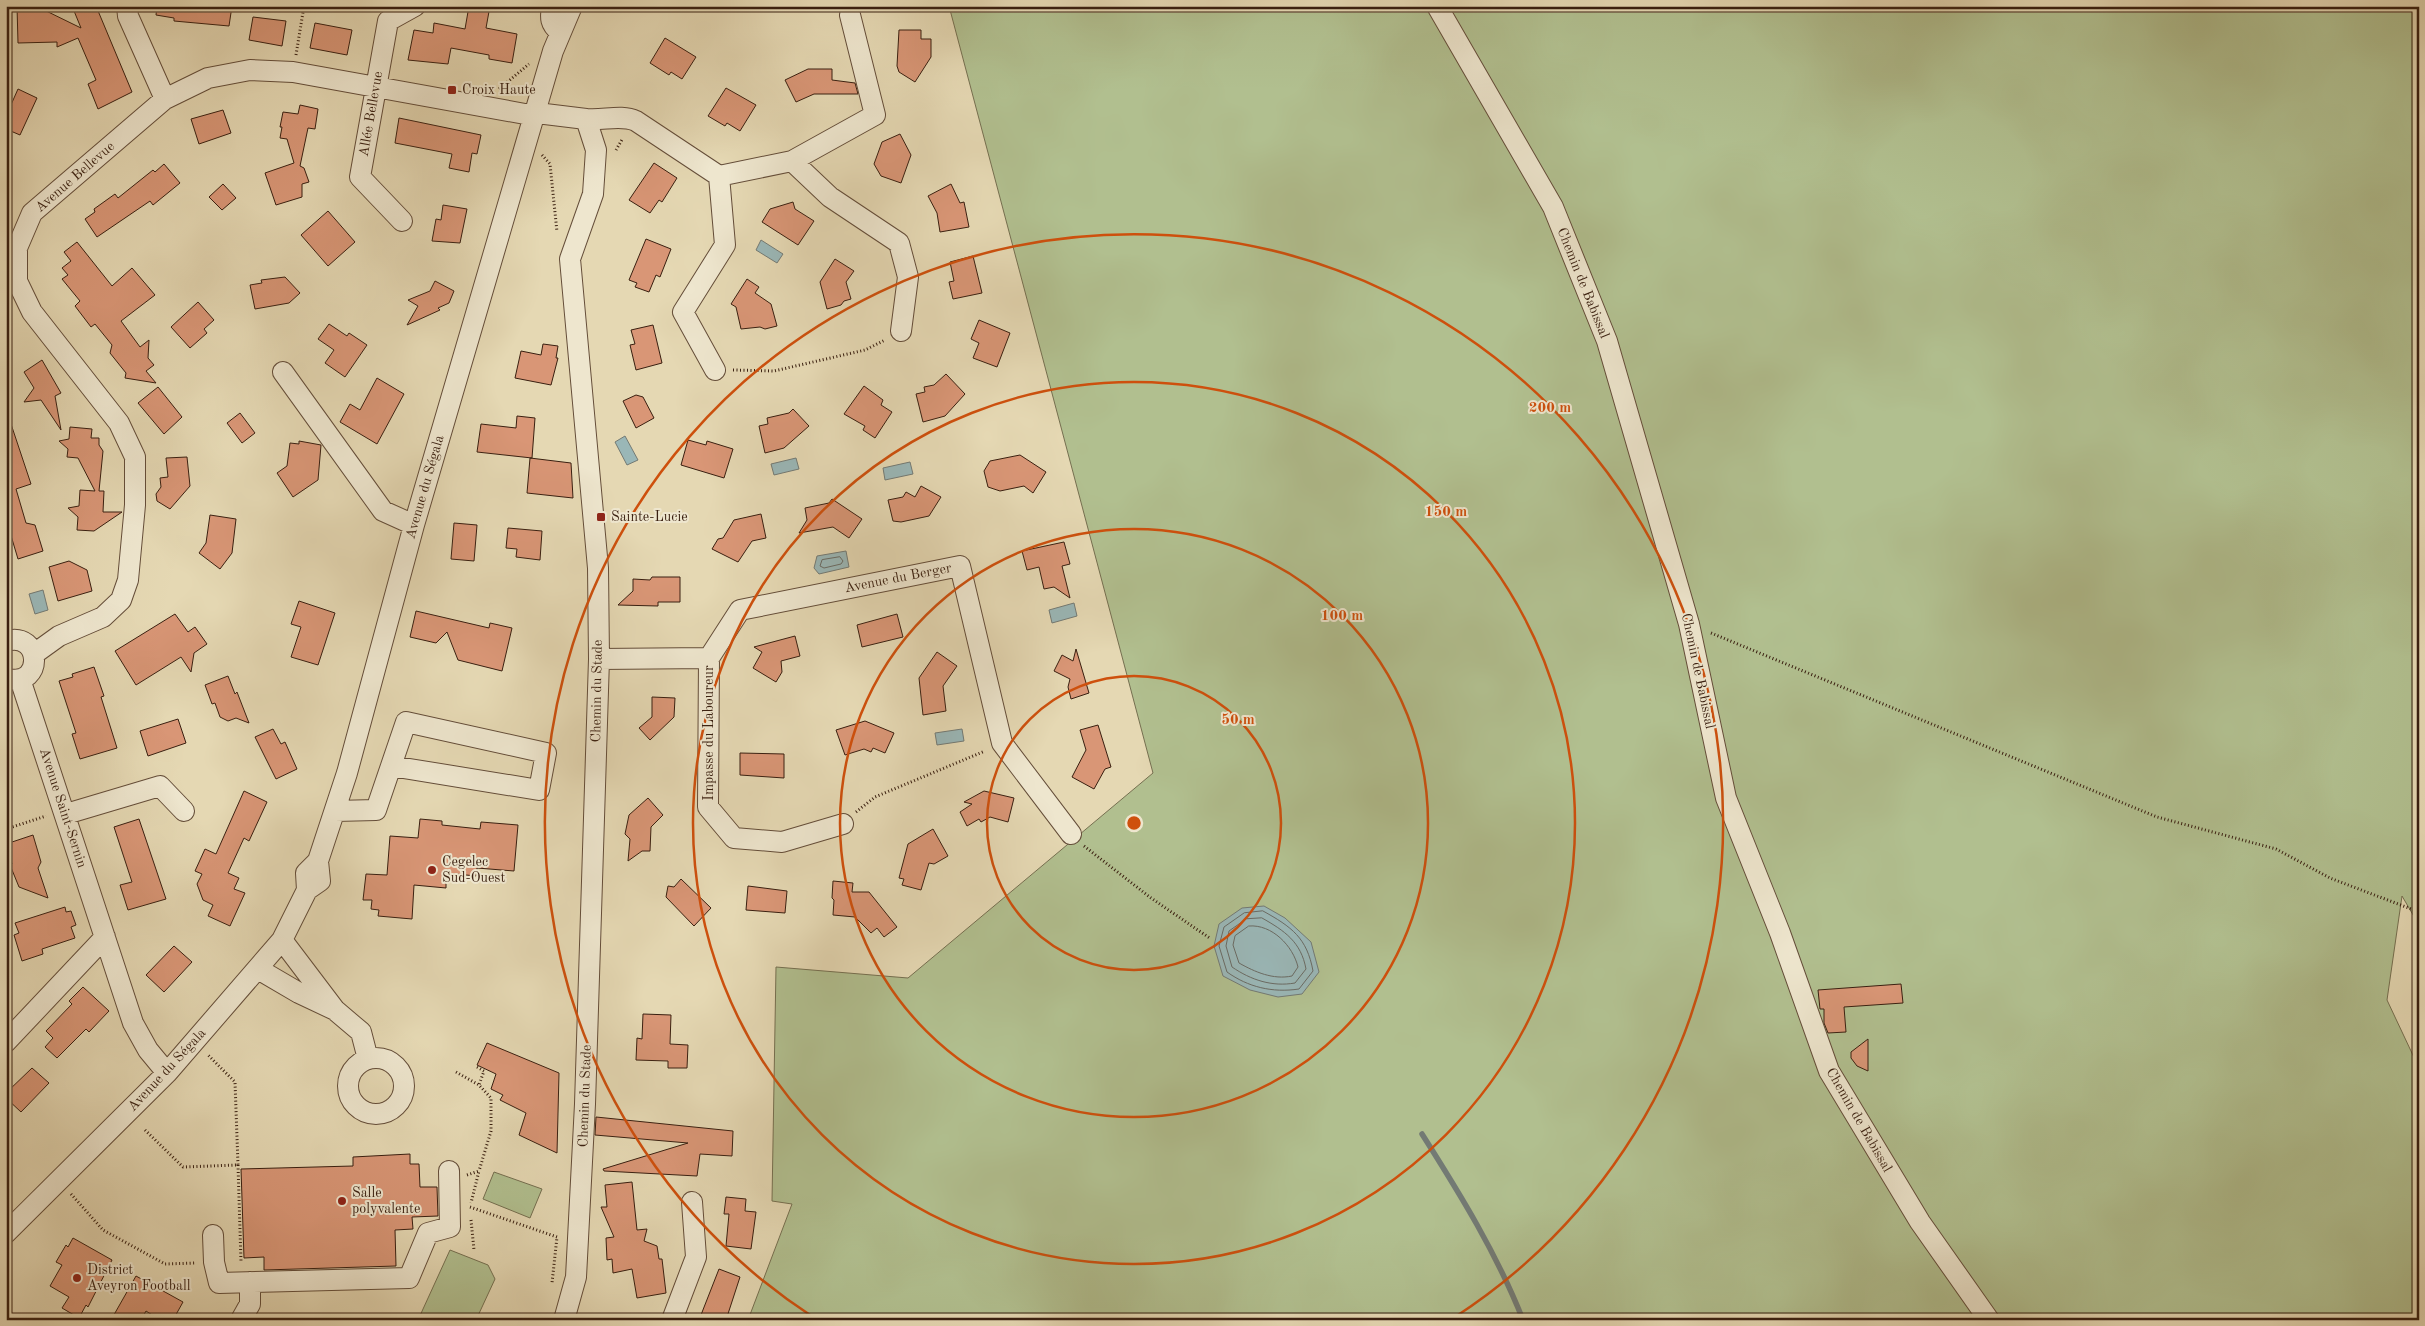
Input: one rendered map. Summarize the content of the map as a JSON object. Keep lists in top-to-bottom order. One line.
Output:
{"streets":{"street":["Allée Bellevue","Avenue Bellevue","Chemin de Babissal","Avenue du Ségala","Avenue du Berger","Chemin du Stade","Impasse du Laboureur","Avenue Saint-Sernin"]},"crossings":[["Allée Bellevue","Avenue Bellevue"],["Avenue Bellevue","Avenue du Ségala"],["Avenue du Ségala","Avenue Saint-Sernin"],["Avenue du Berger","Impasse du Laboureur"]],"places":{"transit":["Croix Haute","Sainte-Lucie"],"other":["Cegelec Sud-Ouest","Salle polyvalente","District Aveyron Football"]},"rings":["200 m","150 m","100 m","50 m"]}
